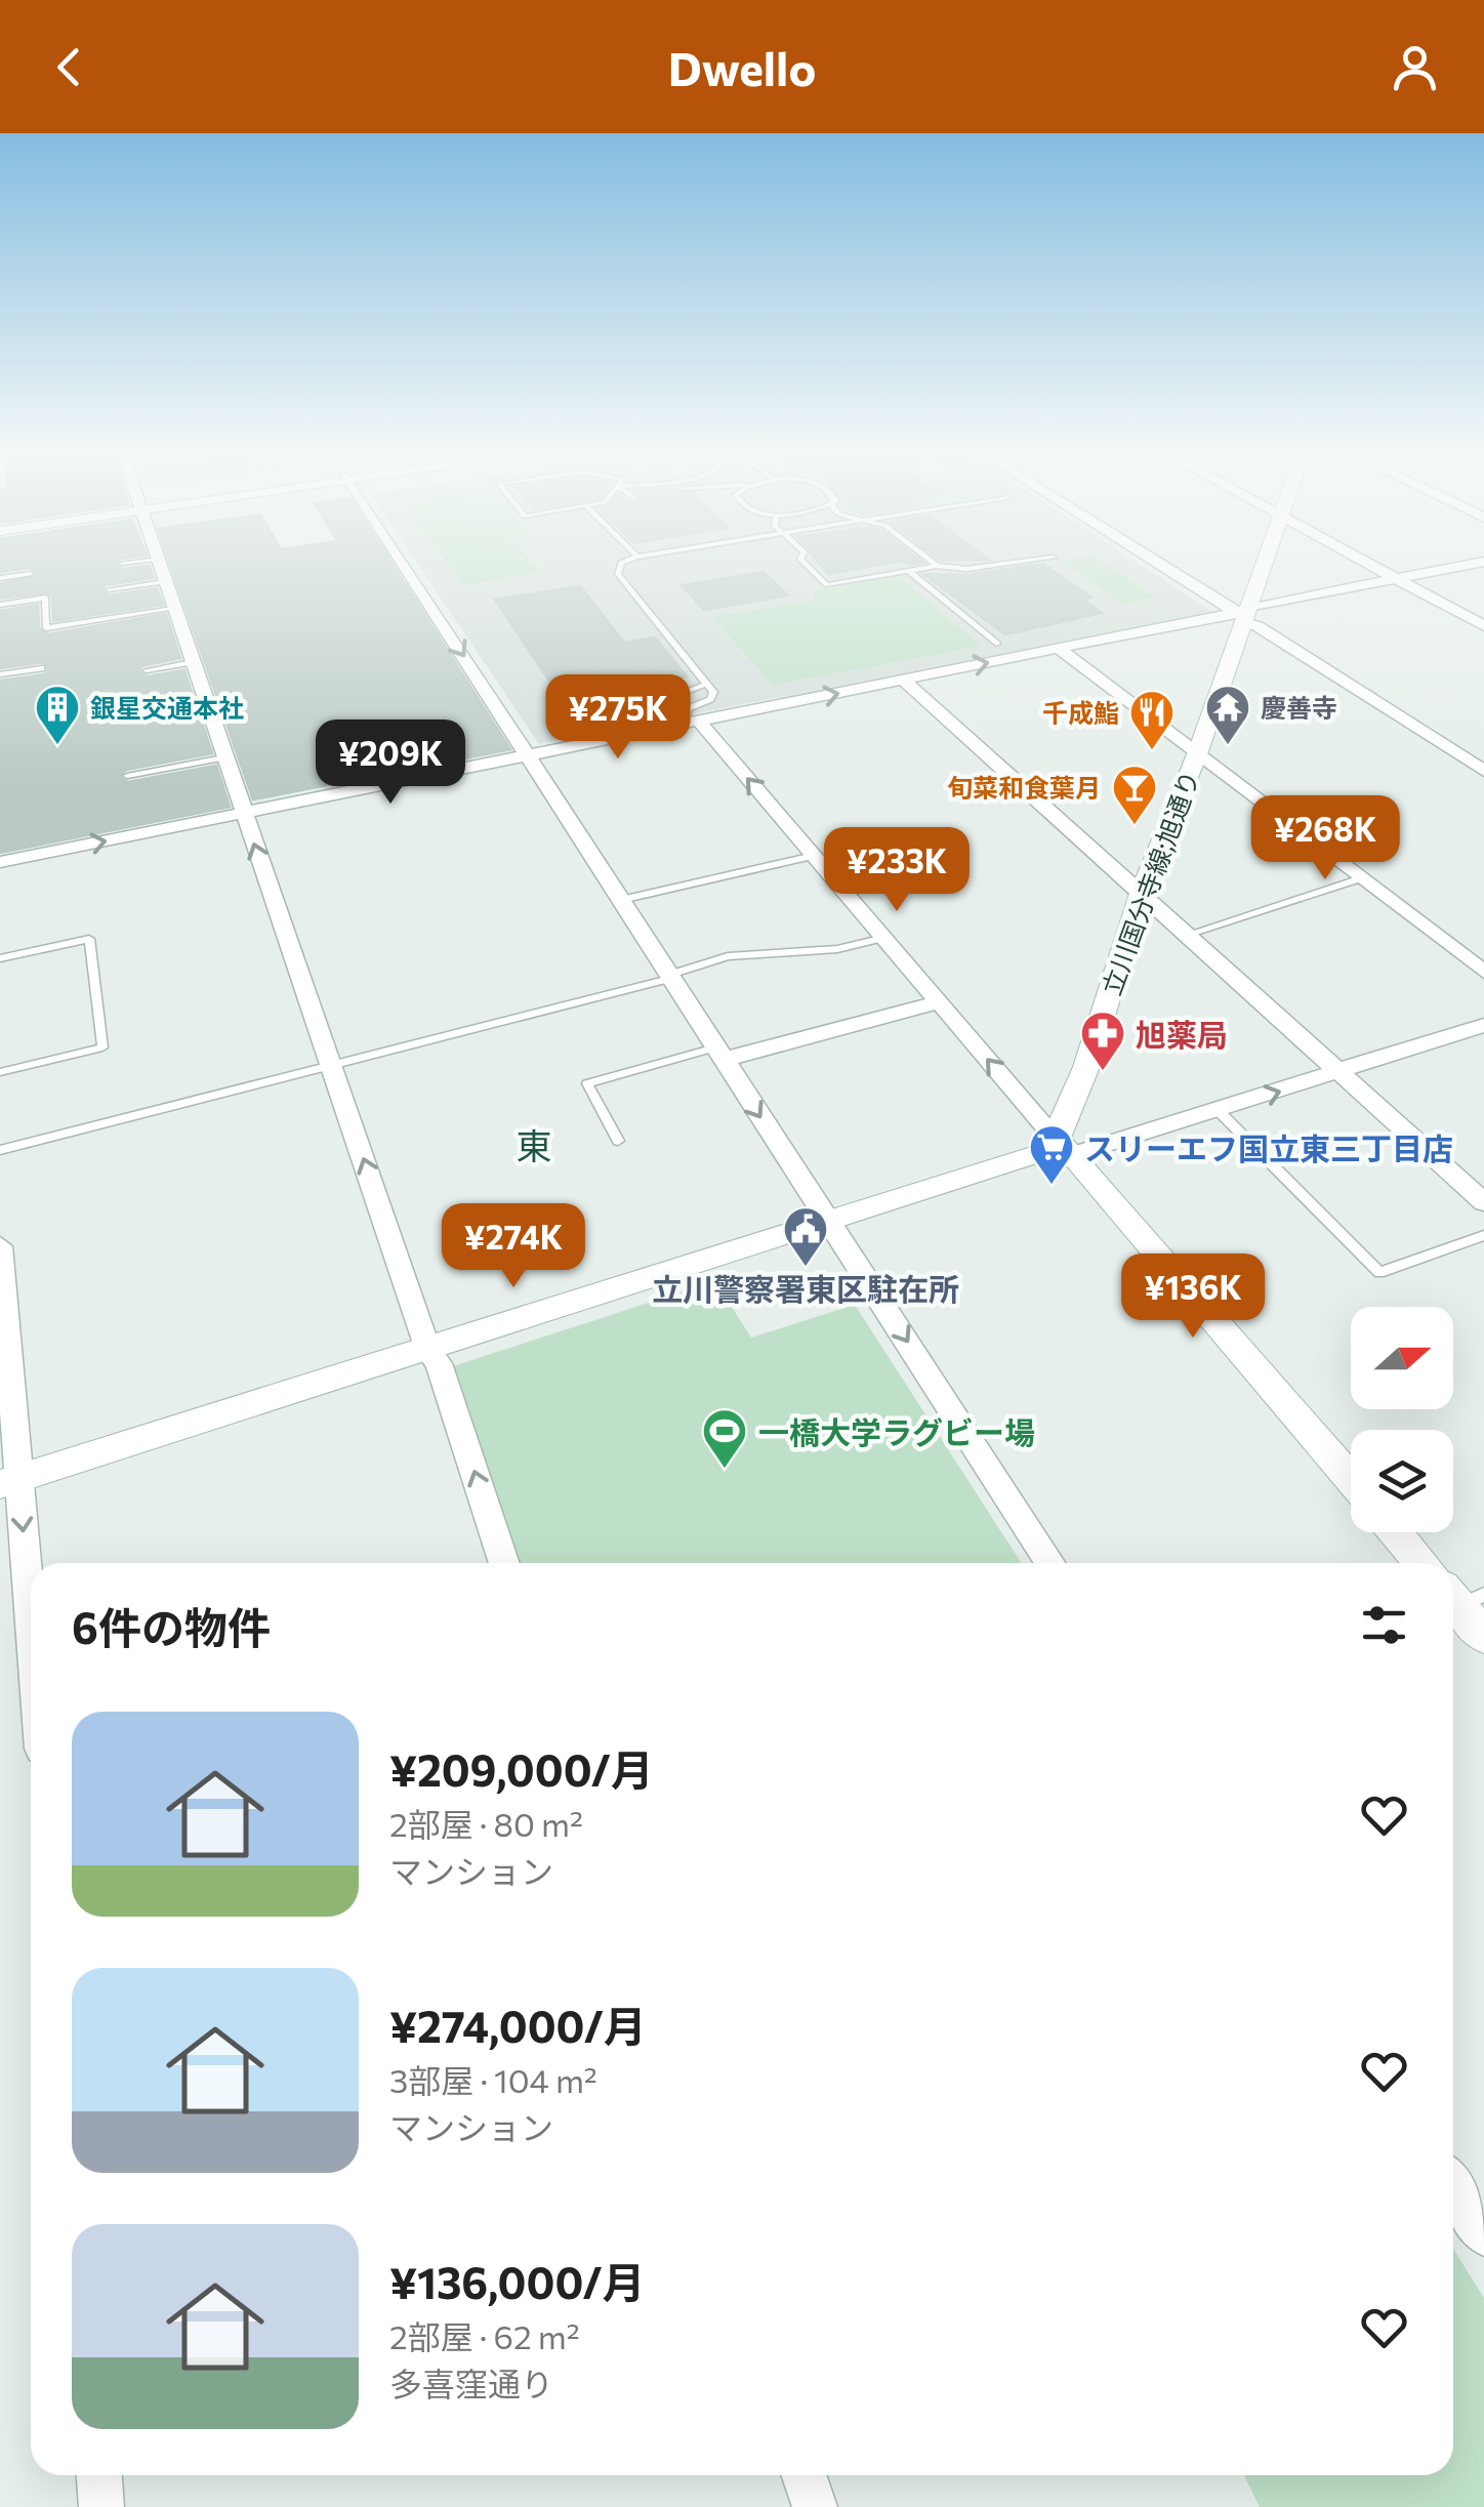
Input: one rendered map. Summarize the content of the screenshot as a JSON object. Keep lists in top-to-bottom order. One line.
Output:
{"streets":{"main road":["立川国分寺線;旭通り"]},"districts":["東"],"places":{"building":["銀星交通本社"],"temple":["慶善寺"],"restaurant":["千成鮨"],"bar":["旬菜和食葉月"],"pharmacy":["旭薬局"],"supermarket":["スリーエフ国立東三丁目店"],"public building":["立川警察署東区駐在所"],"sports":["一橋大学ラグビー場"]},"north":"right","page":{"header":"Dwello","price":["¥275K","¥209K","¥268K","¥233K","¥274K","¥136K"],"heading":"6件の物件","list":[{"name":"¥209,000/月","note":"2部屋 · 80 m² · マンション"},{"name":"¥274,000/月","note":"3部屋 · 104 m² · マンション"},{"name":"¥136,000/月","note":"2部屋 · 62 m² · 多喜窪通り"}]}}
